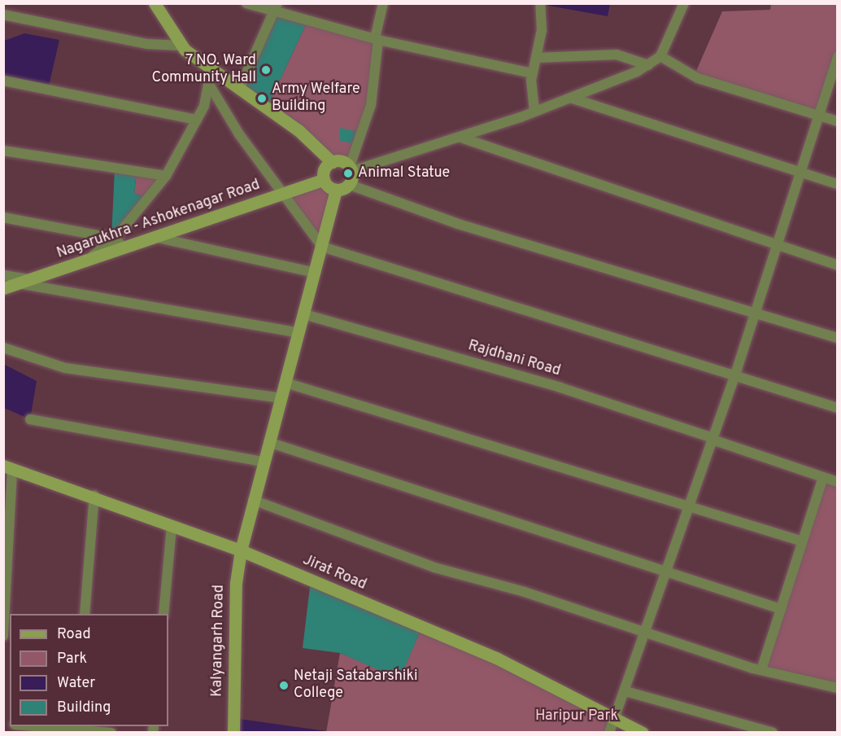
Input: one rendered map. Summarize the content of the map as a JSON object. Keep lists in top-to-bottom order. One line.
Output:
{"streets":{"main road":["Nagarukhra - Ashokenagar Road","Jirat Road","Kalyangarh Road"],"street":["Rajdhani Road"]},"crossings":[["Nagarukhra - Ashokenagar Road","Kalyangarh Road"],["Rajdhani Road","Kalyangarh Road"],["Jirat Road","Kalyangarh Road"]],"parks":["Haripur Park"],"places":["7 NO. Ward Community Hall","Army Welfare Building","Animal Statue","Netaji Satabarshiki College"],"legend":["Road","Park","Water","Building"]}
